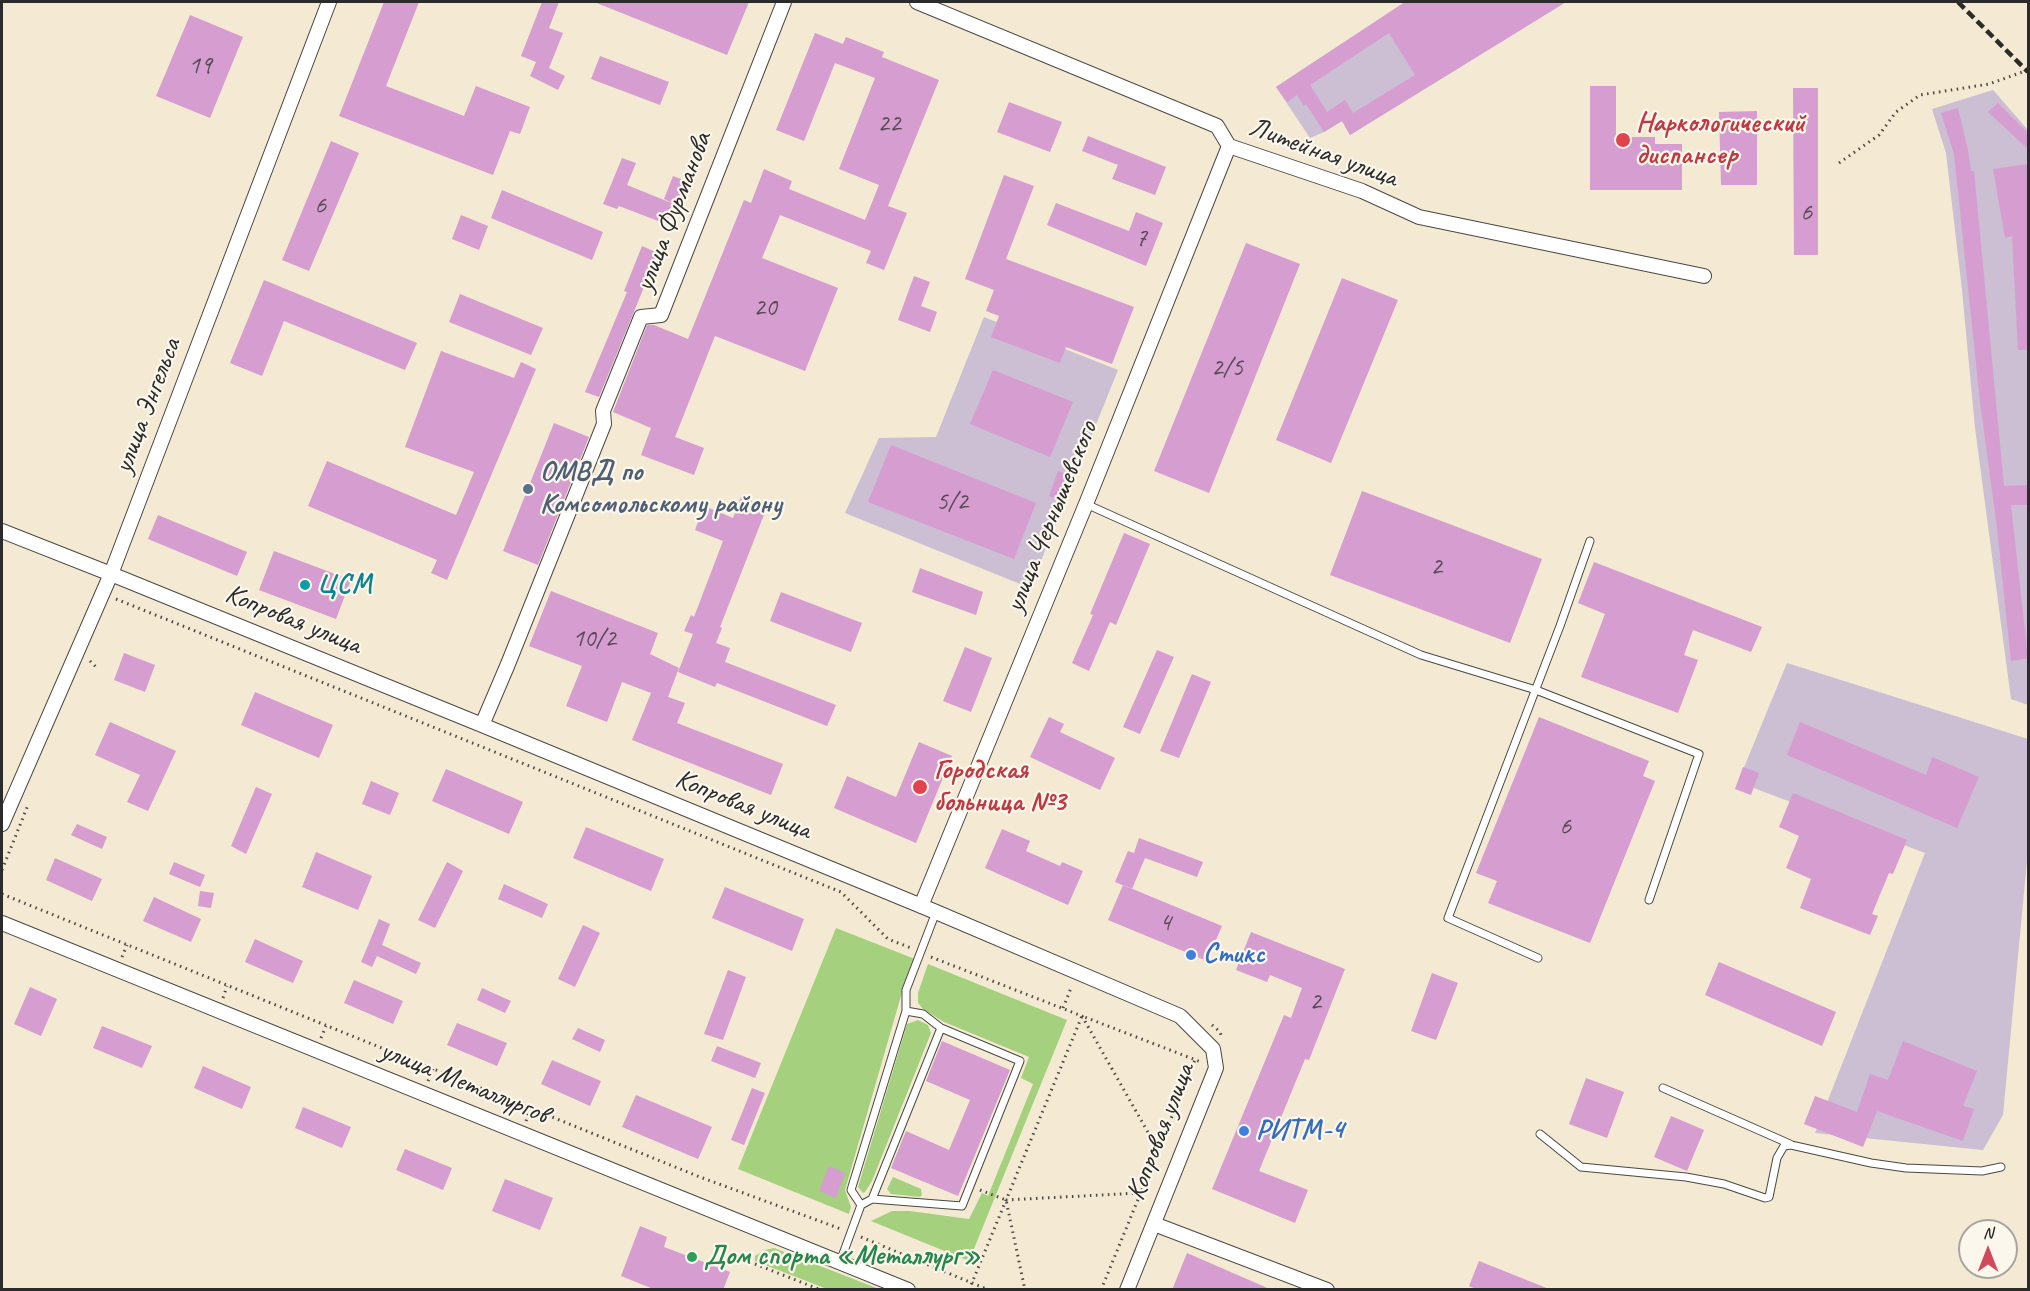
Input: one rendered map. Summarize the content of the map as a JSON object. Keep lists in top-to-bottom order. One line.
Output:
{"streets":{"street":["Литейная улица","улица Фурманова","улица Энгельса","улица Чернышевского","Копровая улица","улица Металлургов"]},"crossings":[["Литейная улица","улица Чернышевского"],["улица Фурманова","Копровая улица"],["улица Энгельса","Копровая улица"],["улица Чернышевского","Копровая улица"]],"places":["Наркологический диспансер","ОМВД по Комсомольскому району","ЦСМ","Городская больница №3","Стикс","РИТМ-4","Дом спорта «Металлург»"],"house_numbers":["19","22","6","6","7","20","2/5","5/2","2","10/2","6","4","2"],"north":"top"}
